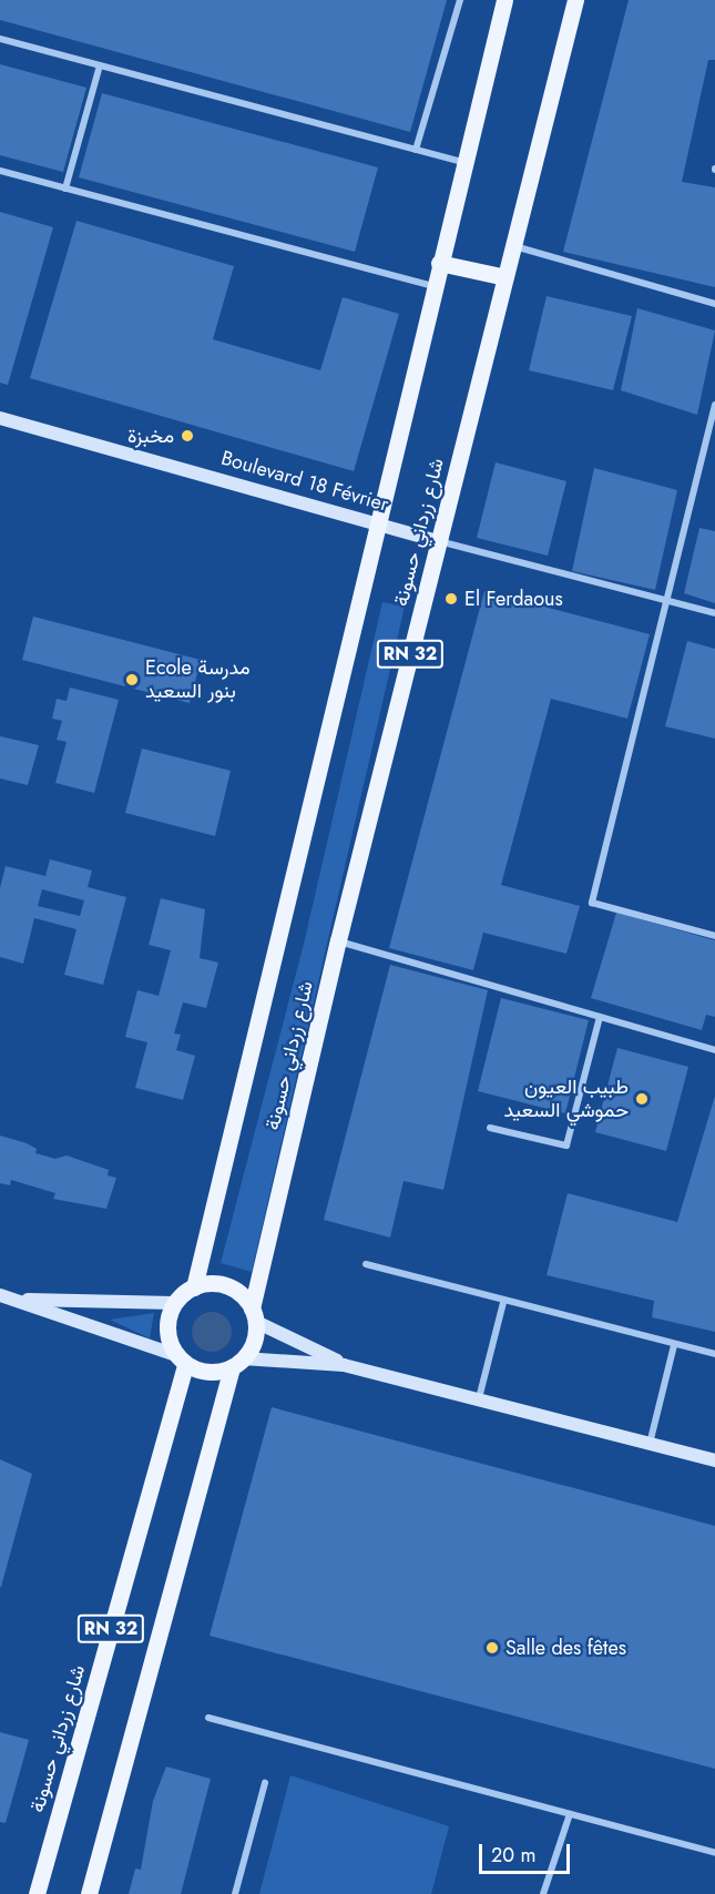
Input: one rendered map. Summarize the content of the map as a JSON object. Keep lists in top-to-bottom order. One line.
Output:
{"streets":{"main road":["Boulevard 18 Février","شارع زرداني حسونة","RN 32"]},"crossings":[["Boulevard 18 Février","شارع زرداني حسونة"],["شارع زرداني حسونة","RN 32"]],"places":["مخبزة","El Ferdaous","Ecole مدرسة بنور السعيد","طبيب العيون حموشي السعيد","Salle des fêtes"],"scale_bar":"20 m"}
